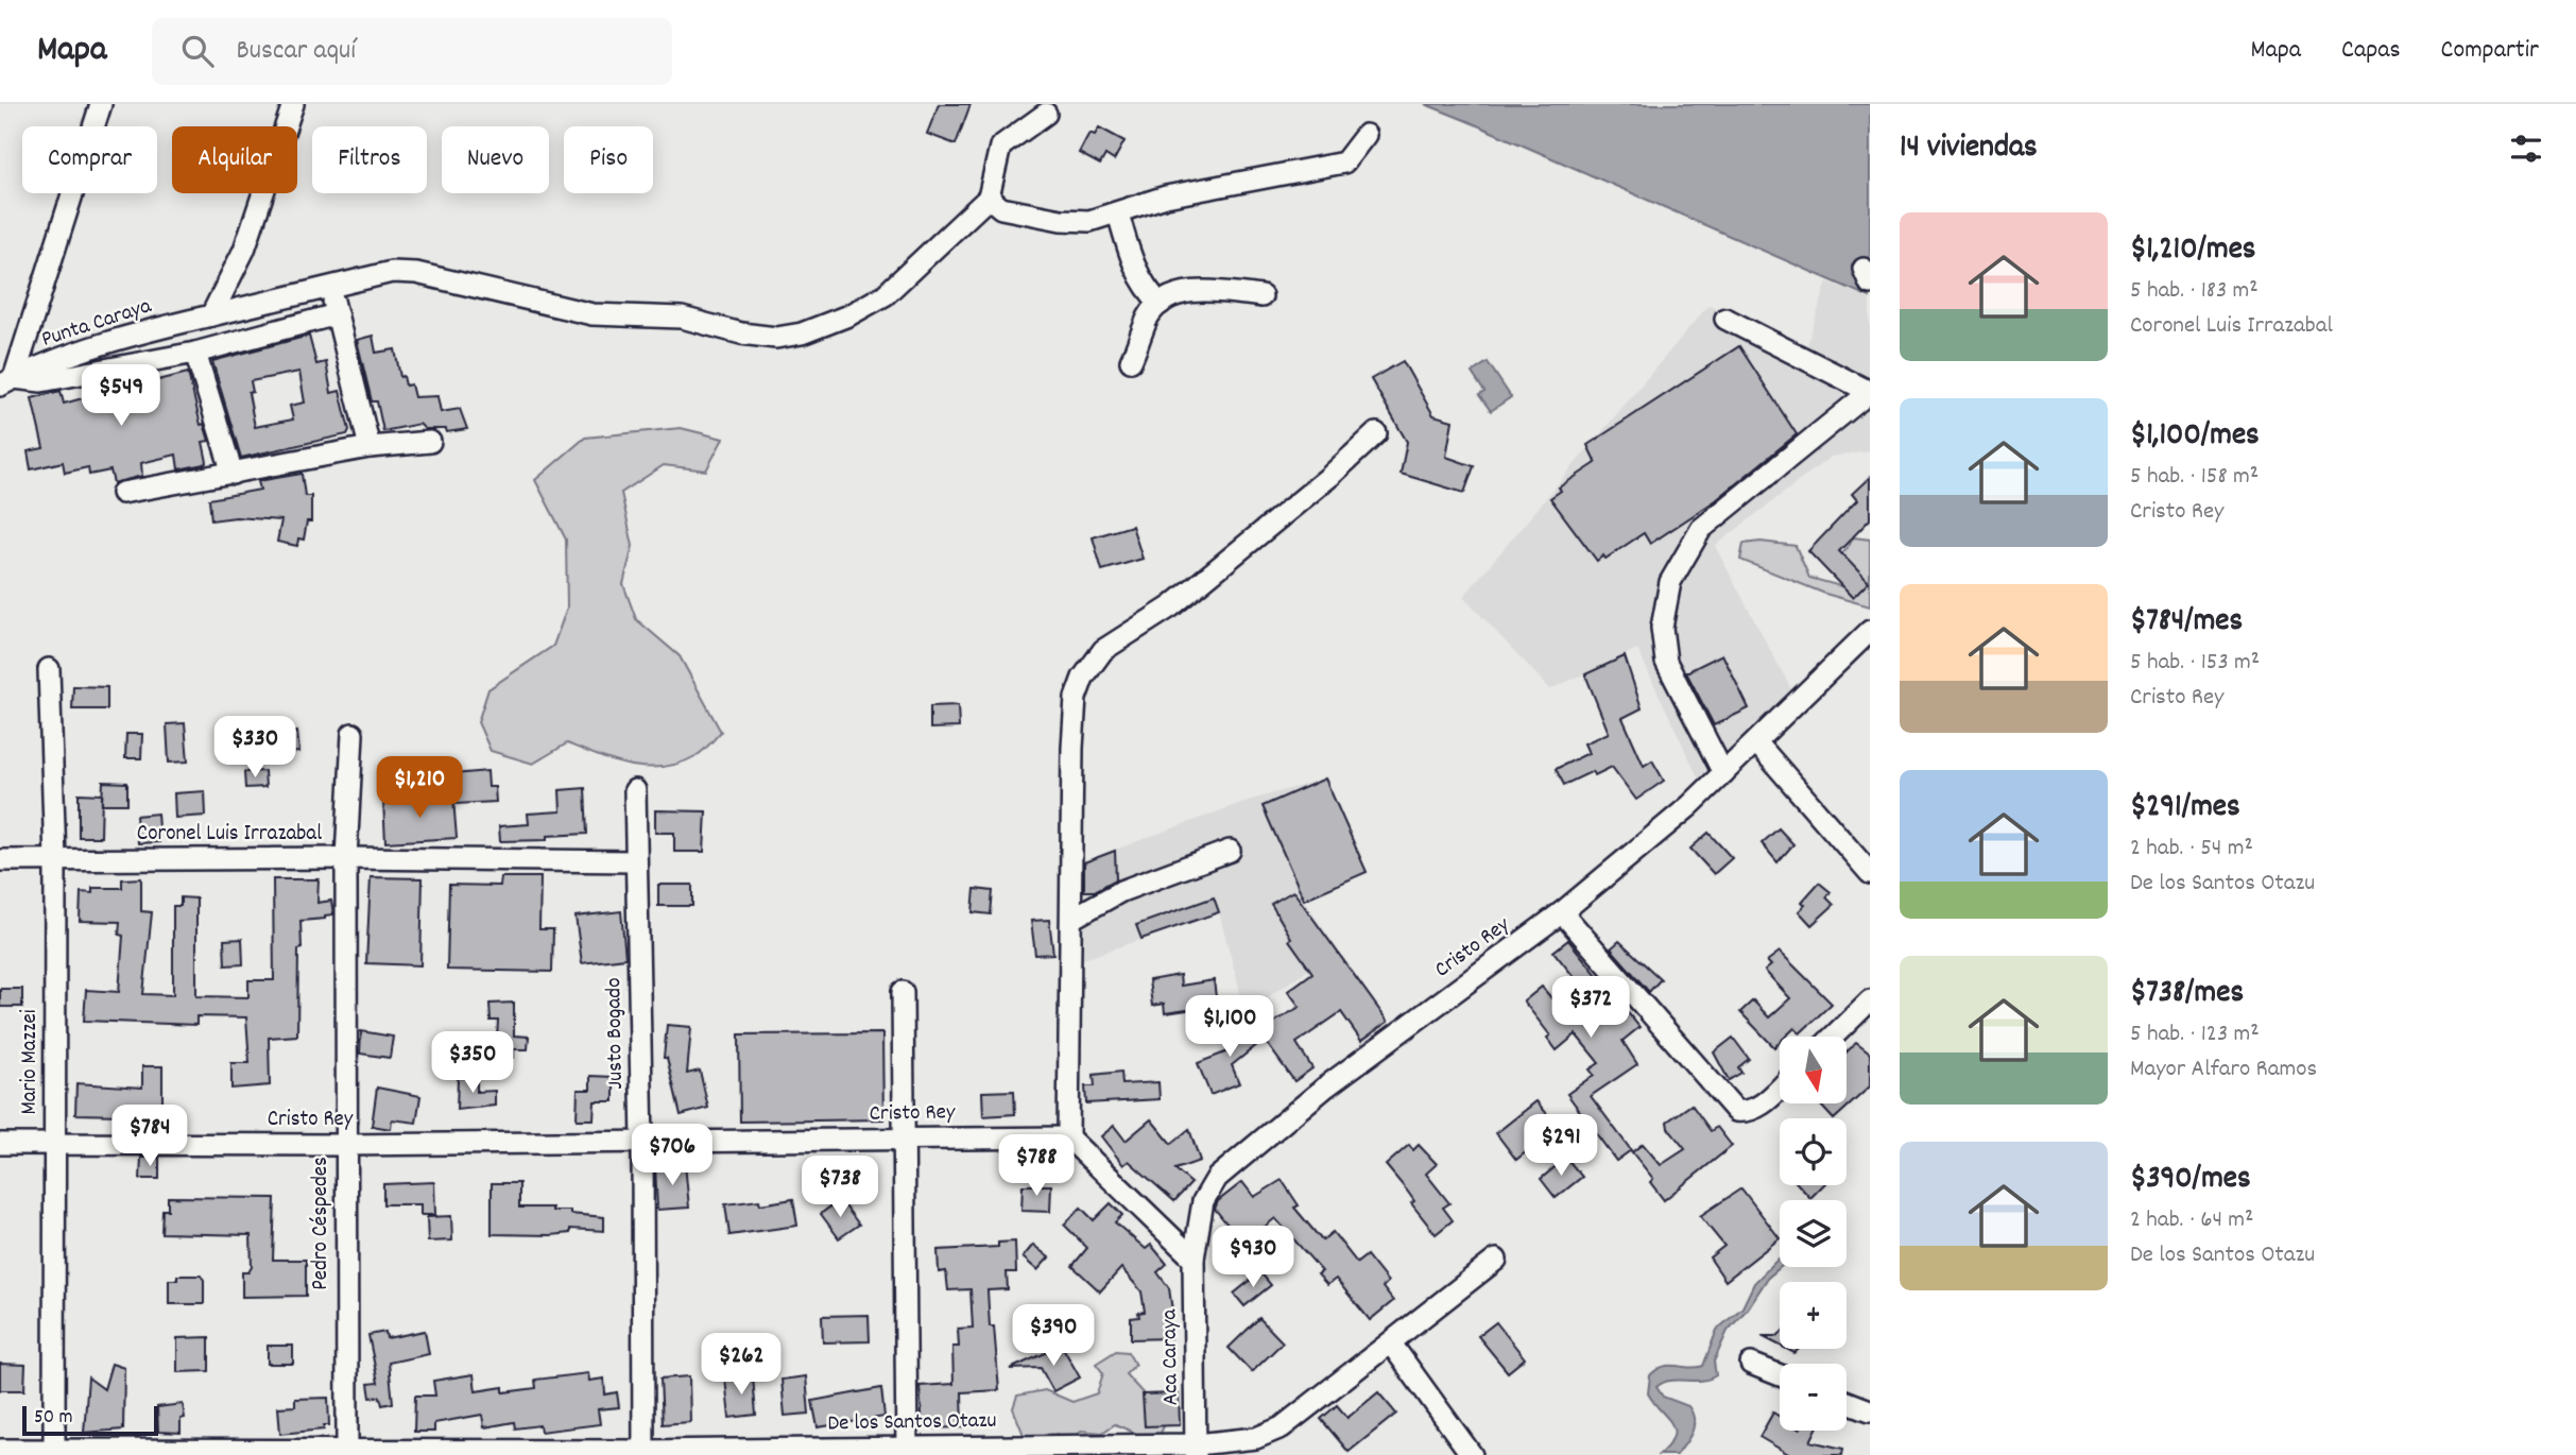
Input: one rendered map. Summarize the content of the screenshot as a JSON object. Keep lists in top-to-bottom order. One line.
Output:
{"streets":{"street":["Punta Caraya","Coronel Luis Irrazabal","Cristo Rey","Justo Bogado","Mario Mazzei","Pedro Céspedes","Aca Caraya","De los Santos Otazu"]},"crossings":[["Coronel Luis Irrazabal","Justo Bogado"],["Coronel Luis Irrazabal","Mario Mazzei"],["Coronel Luis Irrazabal","Pedro Céspedes"],["Cristo Rey","Justo Bogado"],["Cristo Rey","Mario Mazzei"],["Cristo Rey","Pedro Céspedes"],["Cristo Rey","Aca Caraya"],["Justo Bogado","De los Santos Otazu"],["Mario Mazzei","De los Santos Otazu"],["Pedro Céspedes","De los Santos Otazu"],["Aca Caraya","De los Santos Otazu"]],"scale_bar":"50 m","north":"bottom","page":{"header":"Mapa","search":"Buscar aquí","nav":["Mapa","Capas","Compartir"],"heading":"14 viviendas","chip":["Comprar","Alquilar","Filtros","Nuevo","Piso"],"list":[{"name":"$1,210/mes","note":"5 hab. · 183 m² · Coronel Luis Irrazabal"},{"name":"$1,100/mes","note":"5 hab. · 158 m² · Cristo Rey"},{"name":"$784/mes","note":"5 hab. · 153 m² · Cristo Rey"},{"name":"$291/mes","note":"2 hab. · 54 m² · De los Santos Otazu"},{"name":"$738/mes","note":"5 hab. · 123 m² · Mayor Alfaro Ramos"},{"name":"$390/mes","note":"2 hab. · 64 m² · De los Santos Otazu"}],"price":["$549","$330","$1,210","$372","$1,100","$350","$784","$291","$706","$788","$738","$930","$390","$262"],"map_buttons":["+","−"],"scale":"50 m"}}
